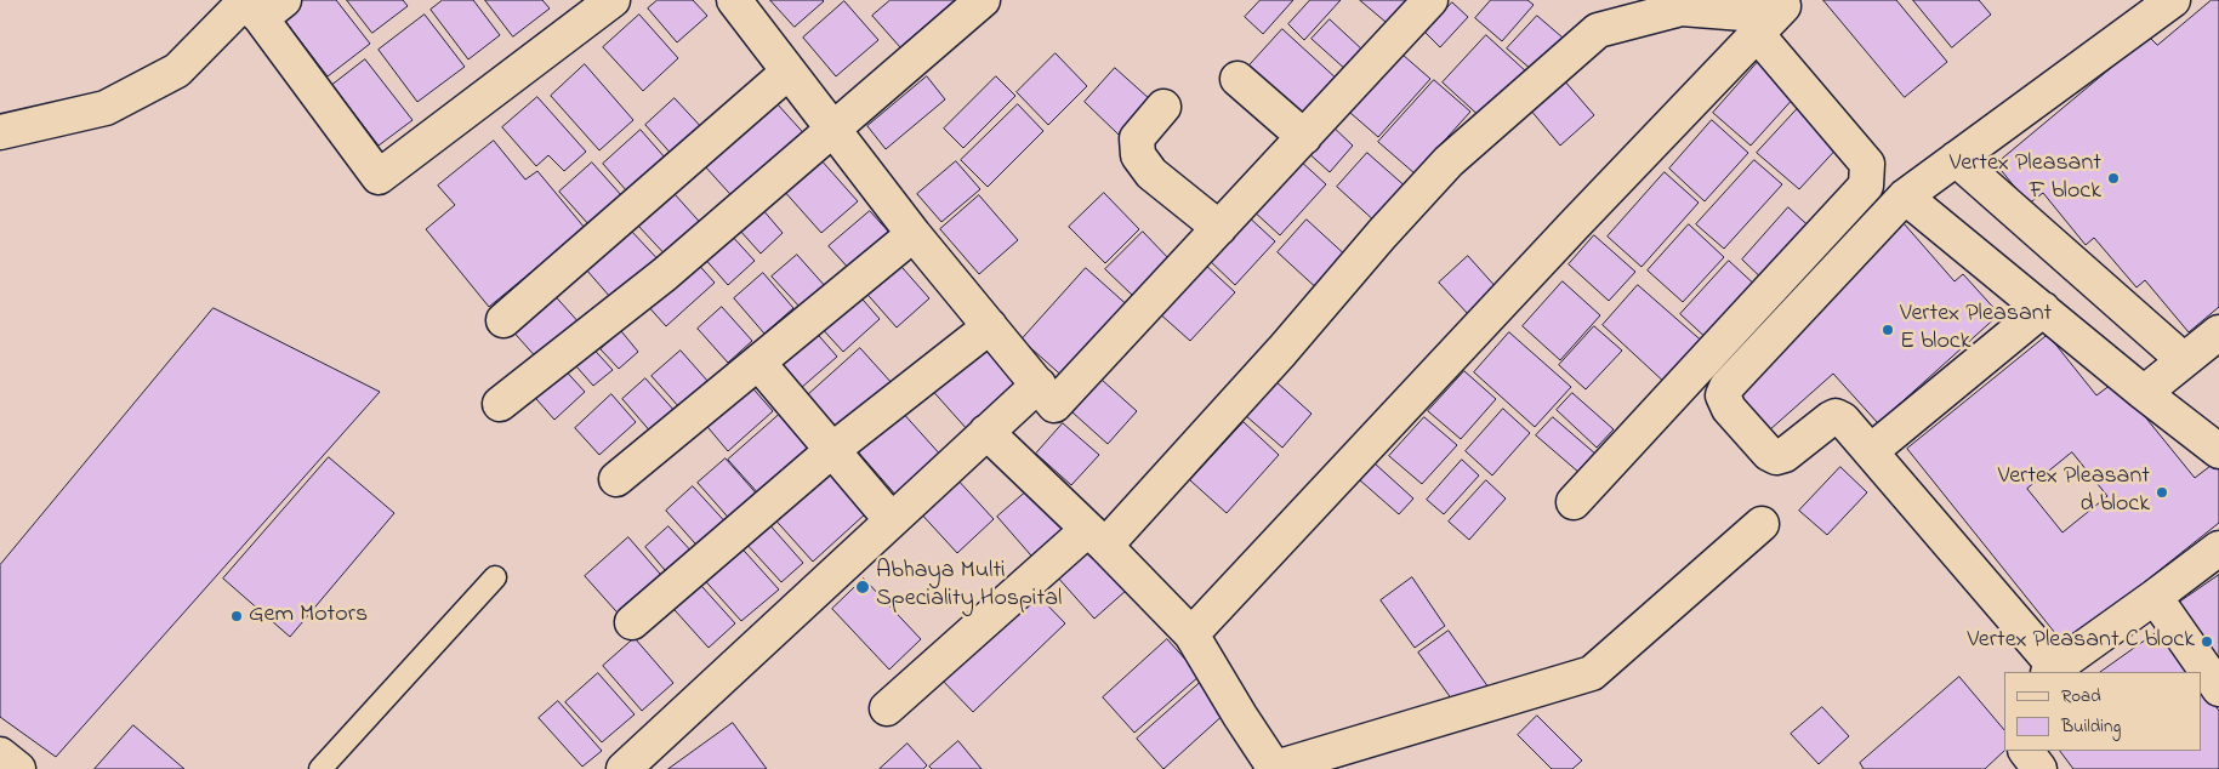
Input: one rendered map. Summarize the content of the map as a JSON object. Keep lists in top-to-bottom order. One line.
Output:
{"places":["Vertex Pleasant F block","Vertex Pleasant E block","Vertex Pleasant d block","Abhaya Multi Speciality Hospital","Gem Motors","Vertex Pleasant C block"],"legend":["Road","Building"]}
